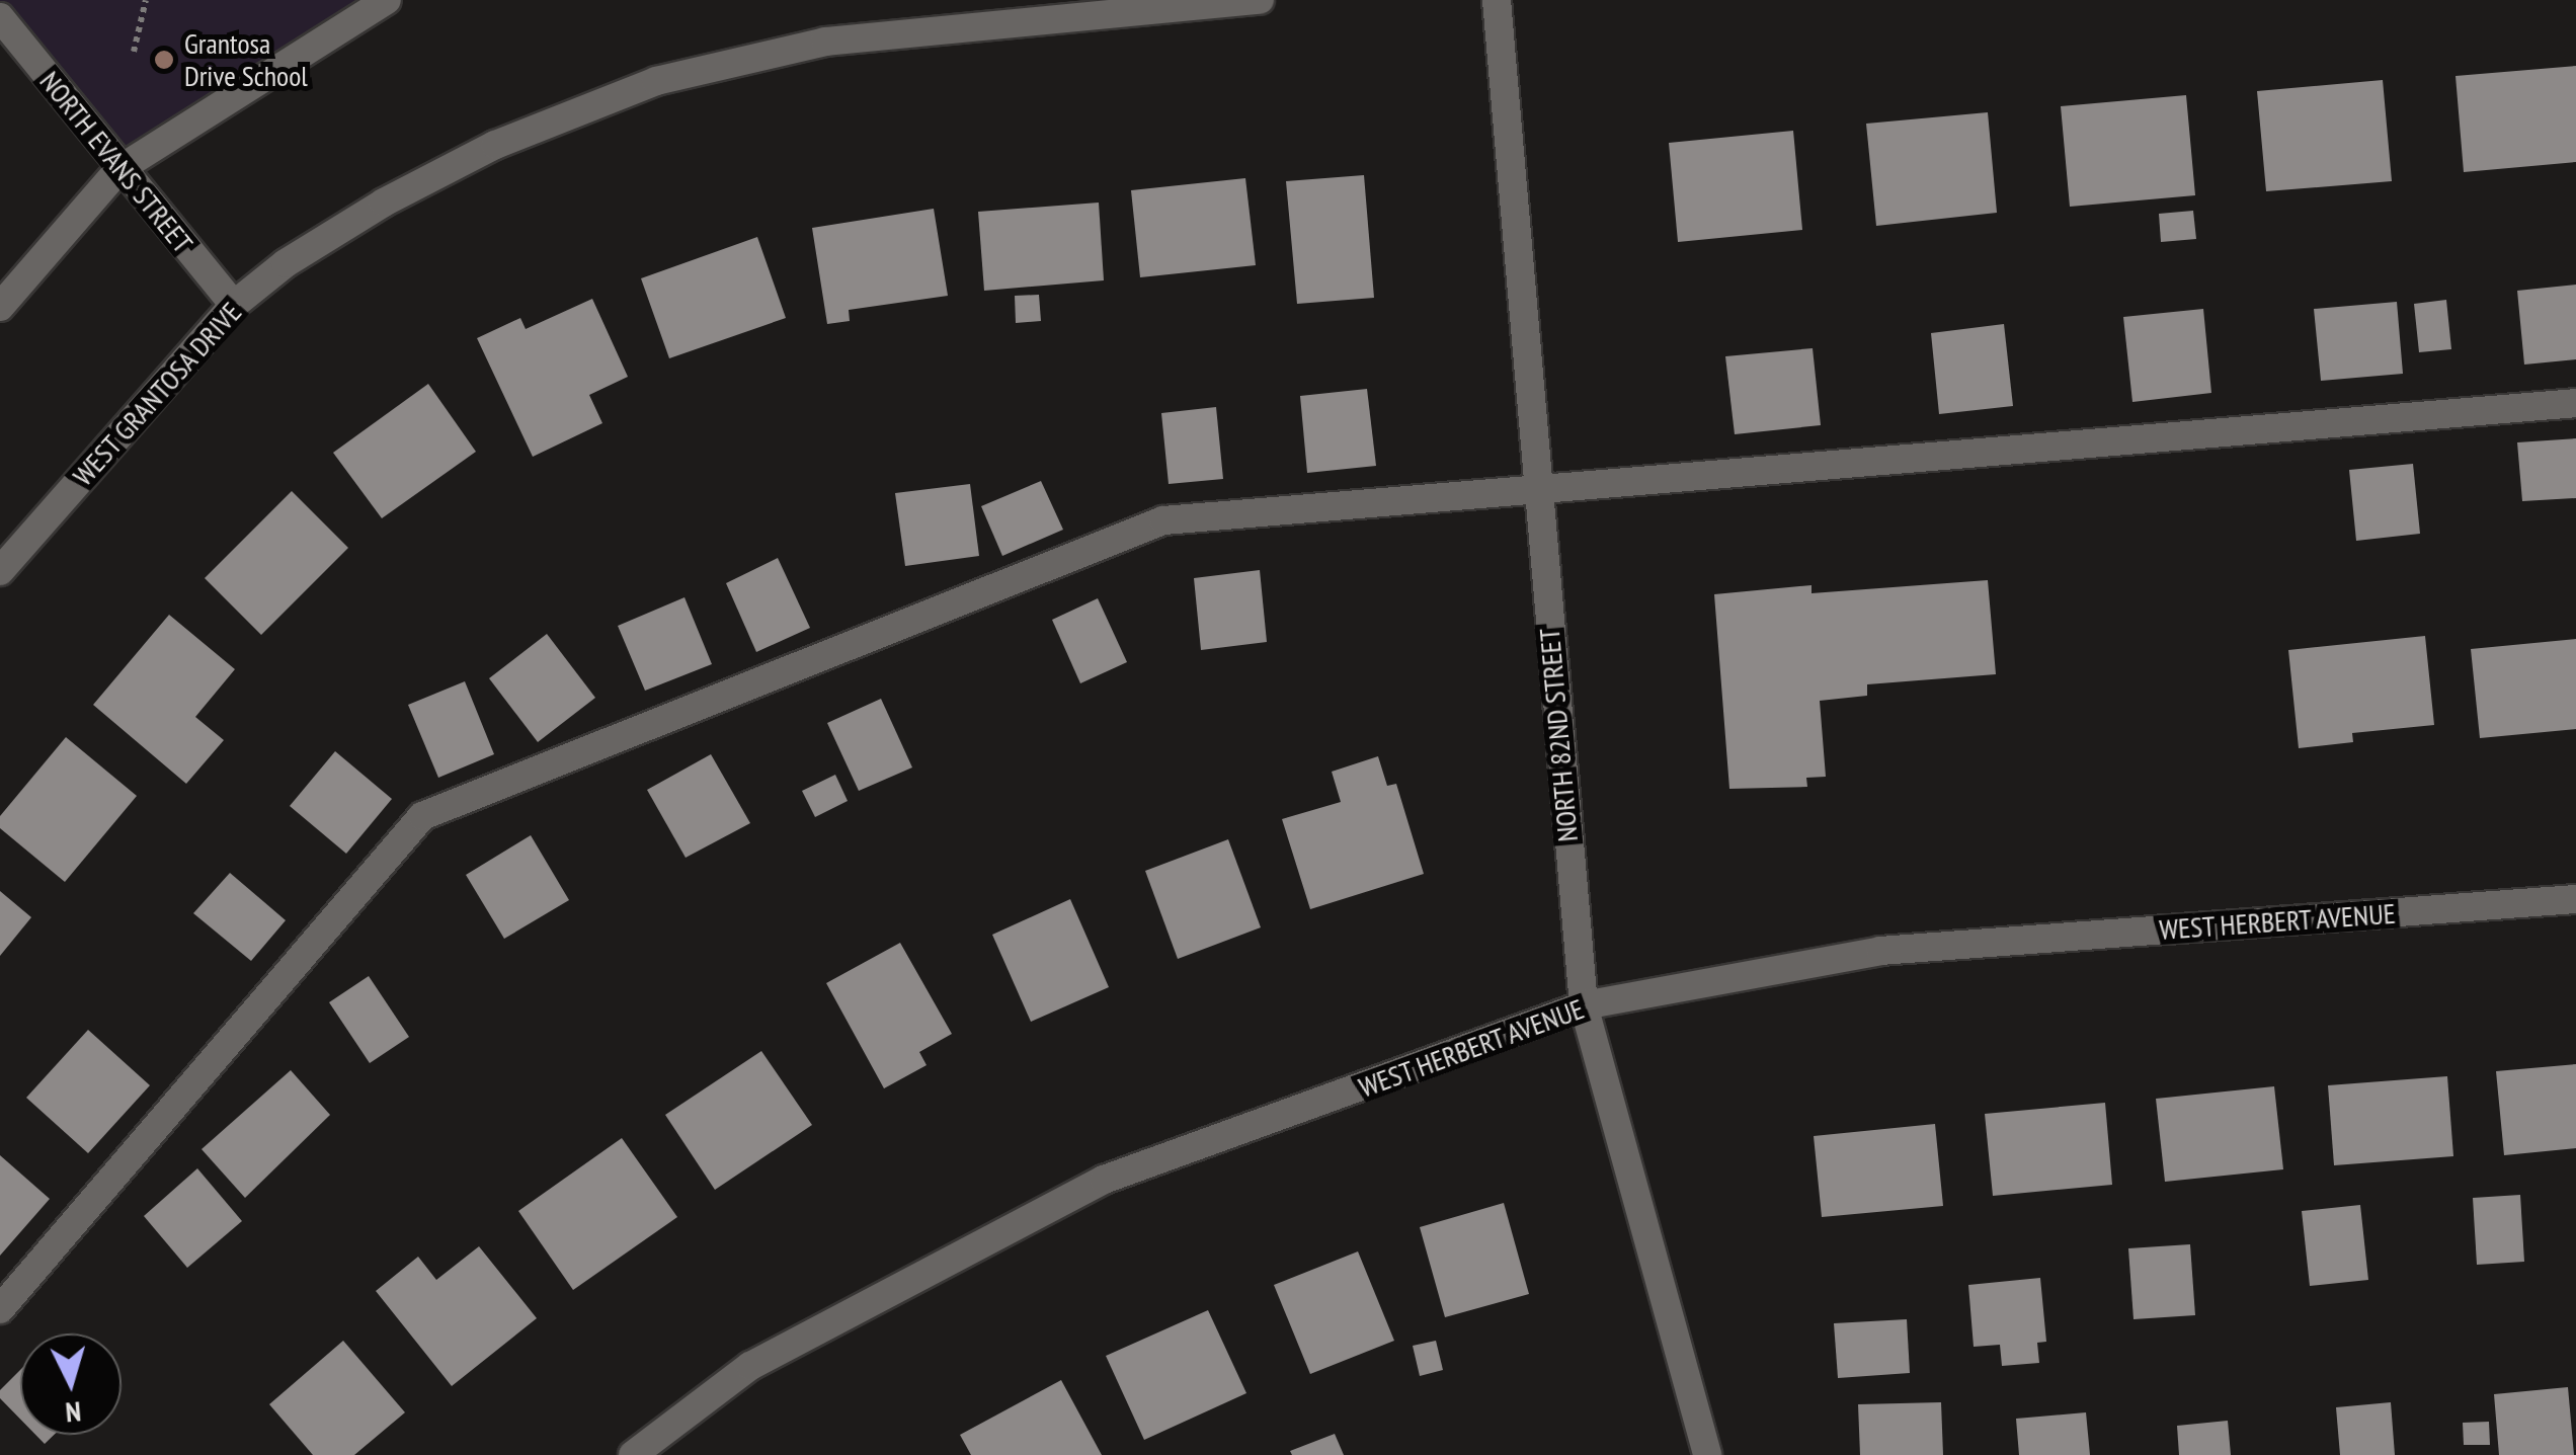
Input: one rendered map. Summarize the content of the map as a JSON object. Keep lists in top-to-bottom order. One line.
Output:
{"streets":{"street":["NORTH EVANS STREET","WEST GRANTOSA DRIVE","NORTH 82ND STREET","WEST HERBERT AVENUE"]},"crossings":[["NORTH EVANS STREET","WEST GRANTOSA DRIVE"],["NORTH 82ND STREET","WEST HERBERT AVENUE"]],"places":["Grantosa Drive School"],"north":"bottom"}
